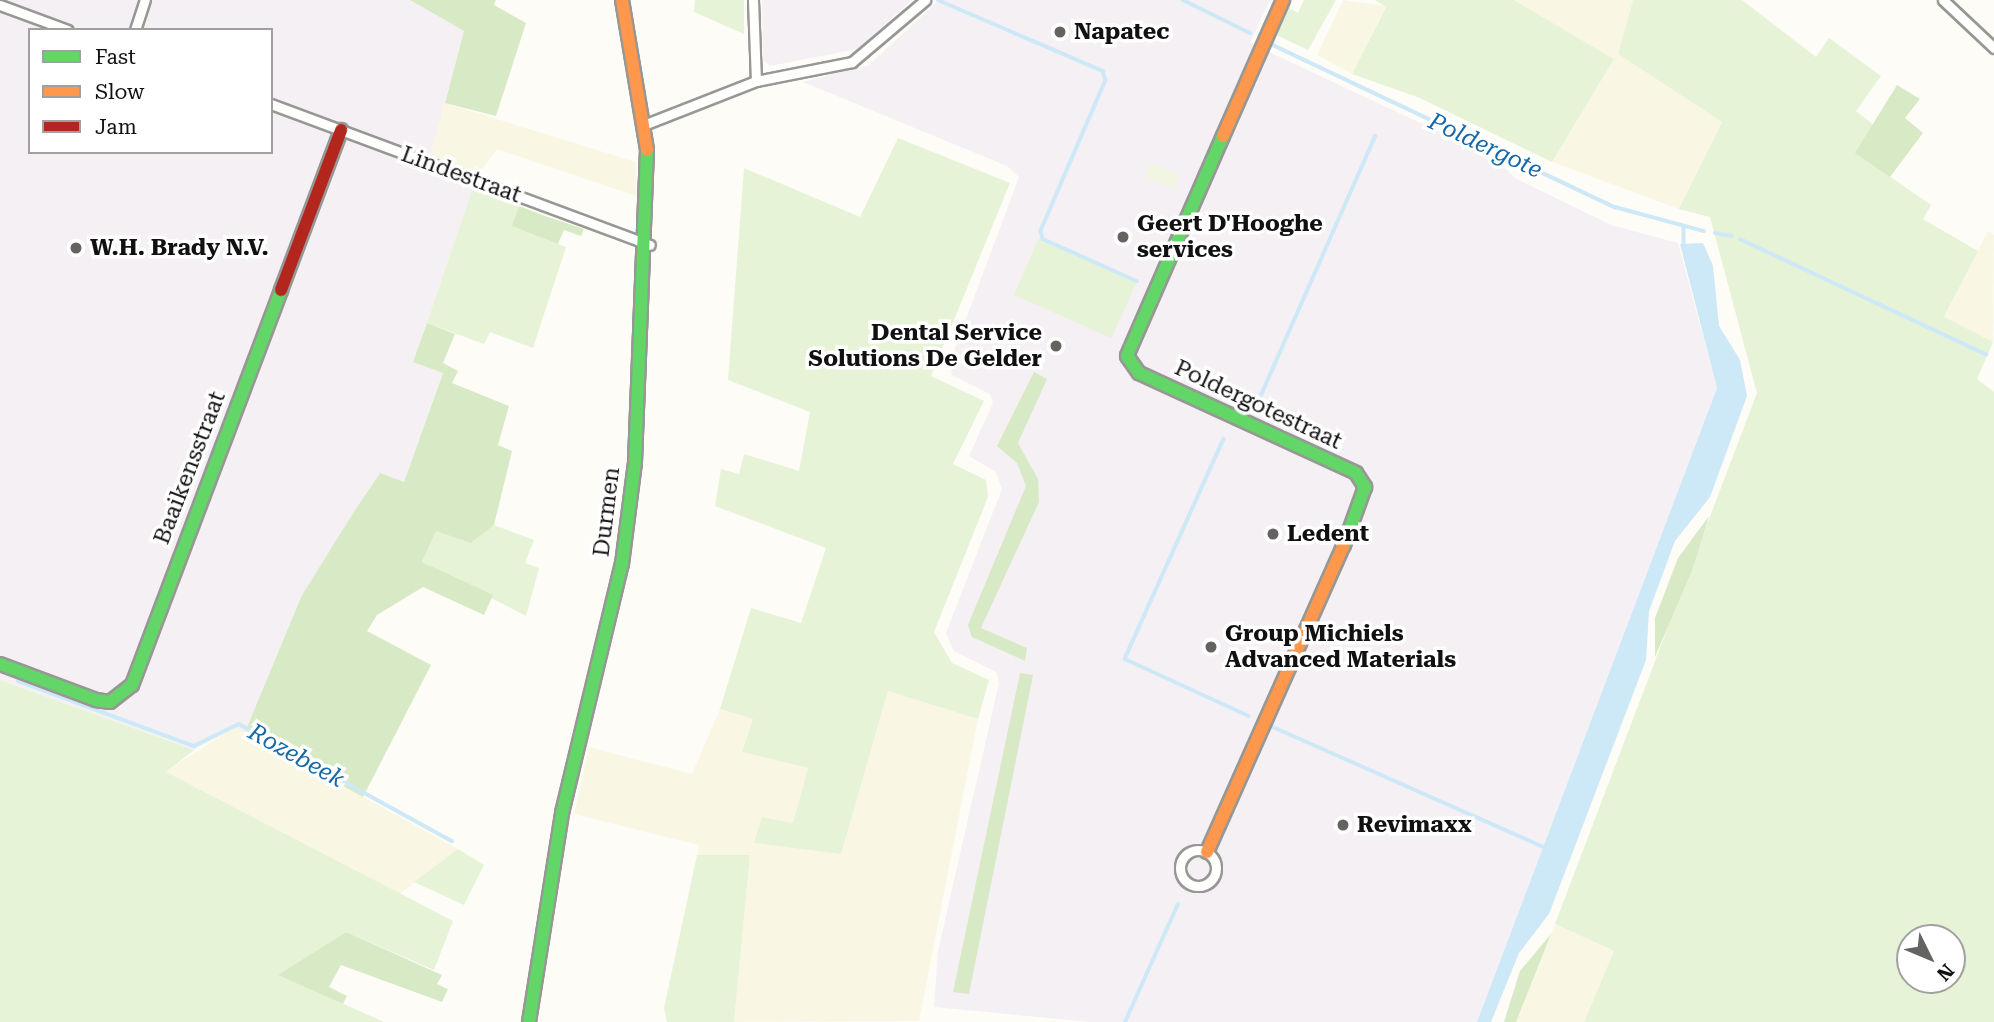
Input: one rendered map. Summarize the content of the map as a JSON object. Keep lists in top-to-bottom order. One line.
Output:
{"streets":{"street":["Lindestraat","Poldergotestraat","Baaikensstraat","Durmen"]},"crossings":[["Lindestraat","Baaikensstraat"],["Lindestraat","Durmen"]],"water":["Poldergote","Rozebeek"],"places":["Napatec","Geert D'Hooghe services","W.H. Brady N.V.","Dental Service Solutions De Gelder","Ledent","Group Michiels Advanced Materials","Revimaxx"],"legend":["Fast","Slow","Jam"],"north":"bottom right"}
